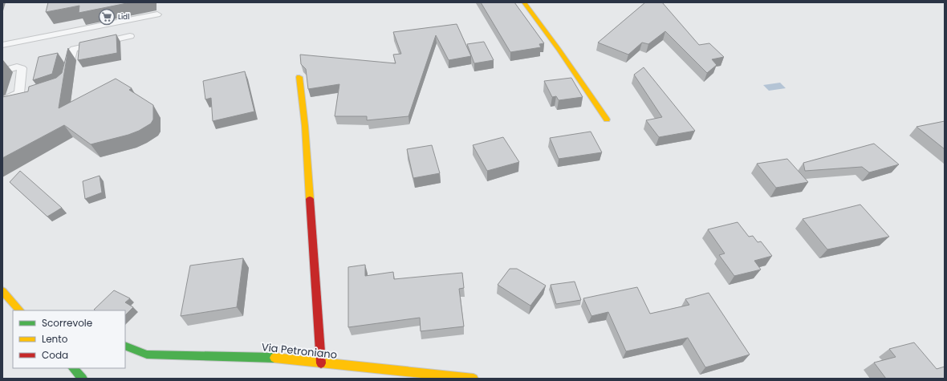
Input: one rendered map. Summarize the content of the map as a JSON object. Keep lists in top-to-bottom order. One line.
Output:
{"streets":{"street":["Via Petroniano"]},"places":{"supermarket":["Lidl"]},"legend":["Scorrevole","Lento","Coda"]}
